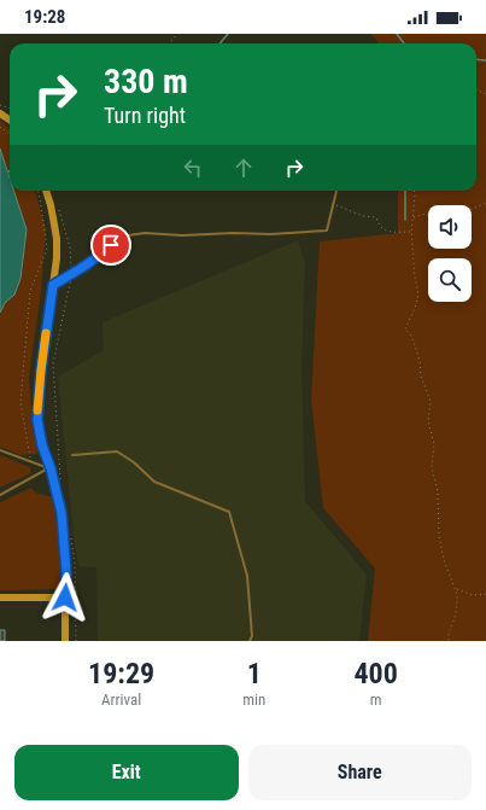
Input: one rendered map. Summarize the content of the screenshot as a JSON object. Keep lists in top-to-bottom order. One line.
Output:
{"page":{"status":"19:28","turn":["330 m","Turn right"],"eta":["19:29","Arrival","1","min","400","m"],"buttons":["Exit","Share"]}}
